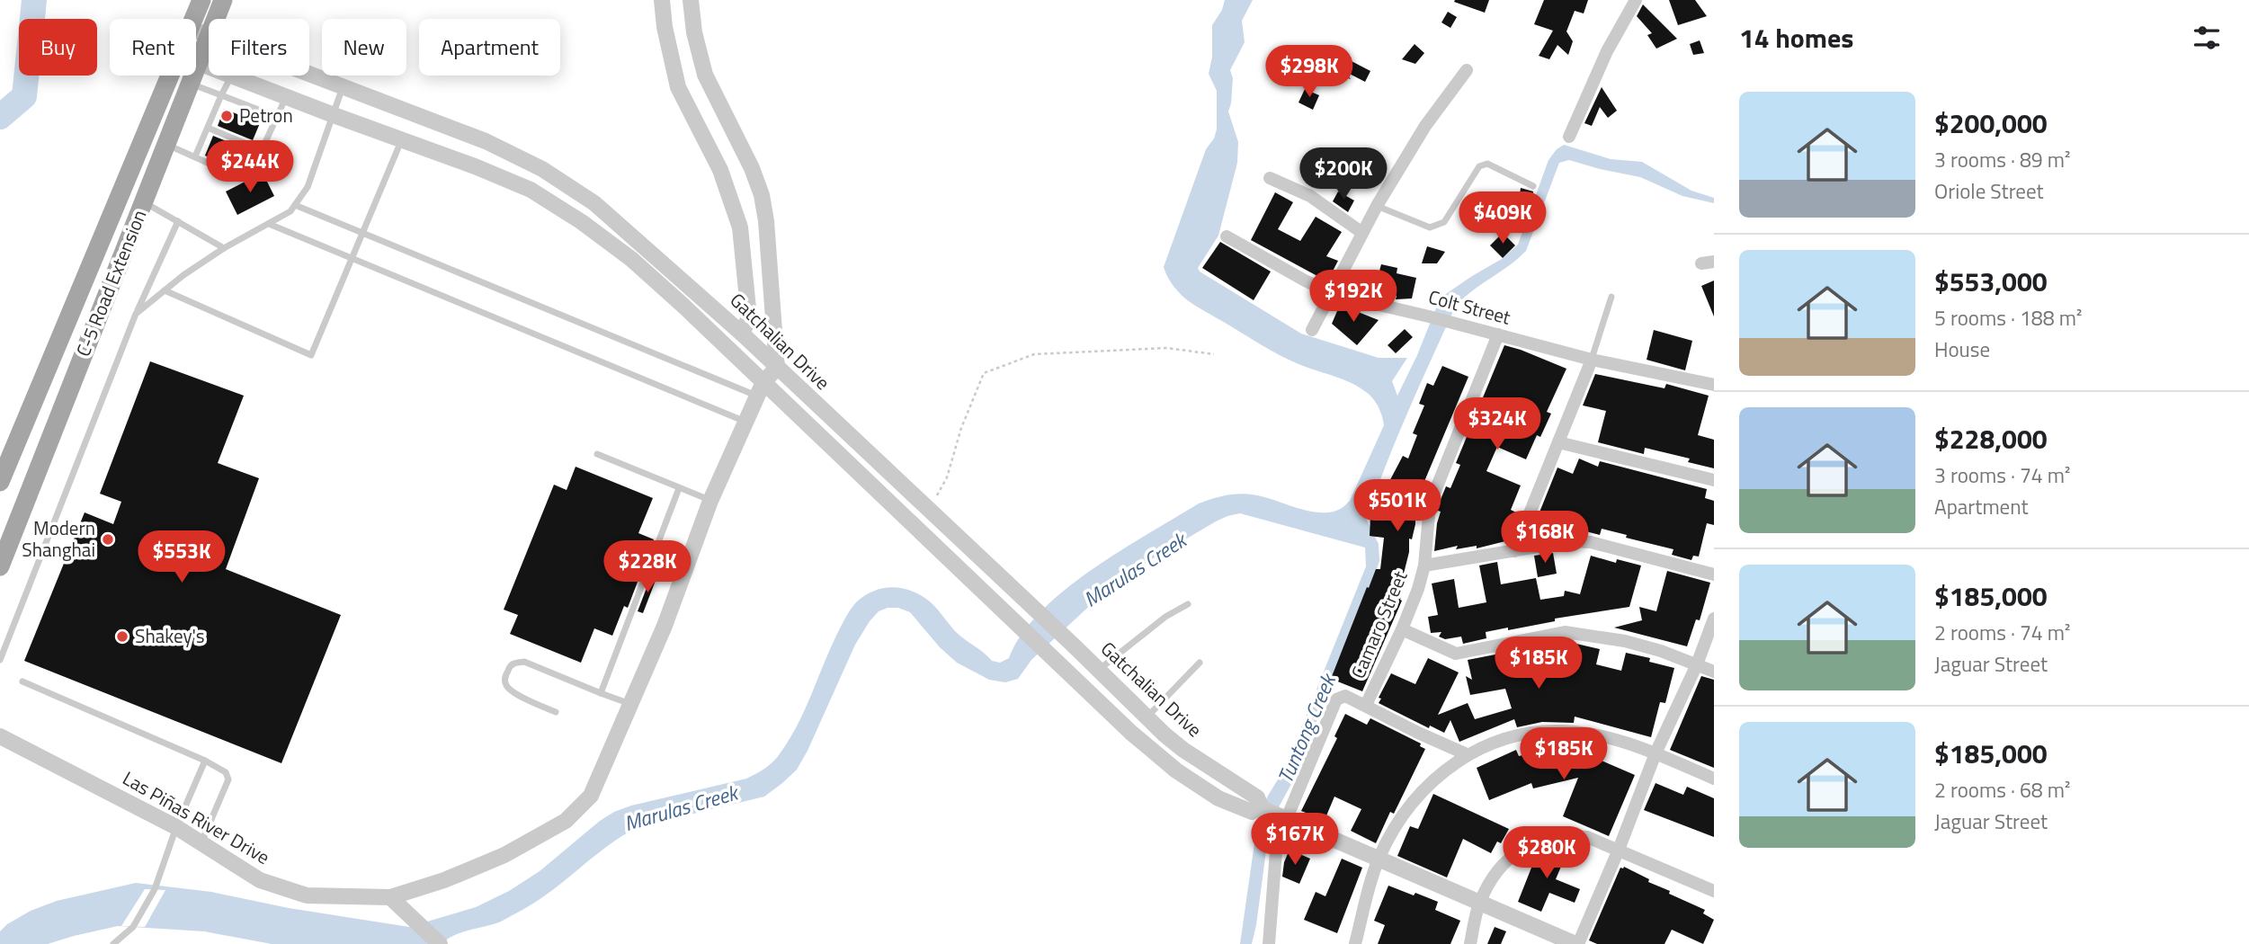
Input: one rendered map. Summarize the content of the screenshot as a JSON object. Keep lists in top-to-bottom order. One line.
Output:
{"streets":{"main road":["C-5 Road Extension"],"street":["Colt Street","Gatchalian Drive","Camaro Street","Las Piñas River Drive"]},"crossings":[["C-5 Road Extension","Gatchalian Drive"],["Colt Street","Camaro Street"],["Gatchalian Drive","Camaro Street"],["Gatchalian Drive","Las Piñas River Drive"]],"water":["Marulas Creek","Tuntong Creek"],"places":["Petron","Modern Shanghai","Shakey's"],"page":{"heading":"14 homes","chip":["Buy","Rent","Filters","New","Apartment"],"price":["$298K","$244K","$200K","$409K","$192K","$324K","$501K","$168K","$553K","$228K","$185K","$185K","$167K","$280K"],"list":[{"name":"$200,000","note":"3 rooms · 89 m² · Oriole Street"},{"name":"$553,000","note":"5 rooms · 188 m² · House"},{"name":"$228,000","note":"3 rooms · 74 m² · Apartment"},{"name":"$185,000","note":"2 rooms · 74 m² · Jaguar Street"},{"name":"$185,000","note":"2 rooms · 68 m² · Jaguar Street"}]}}
